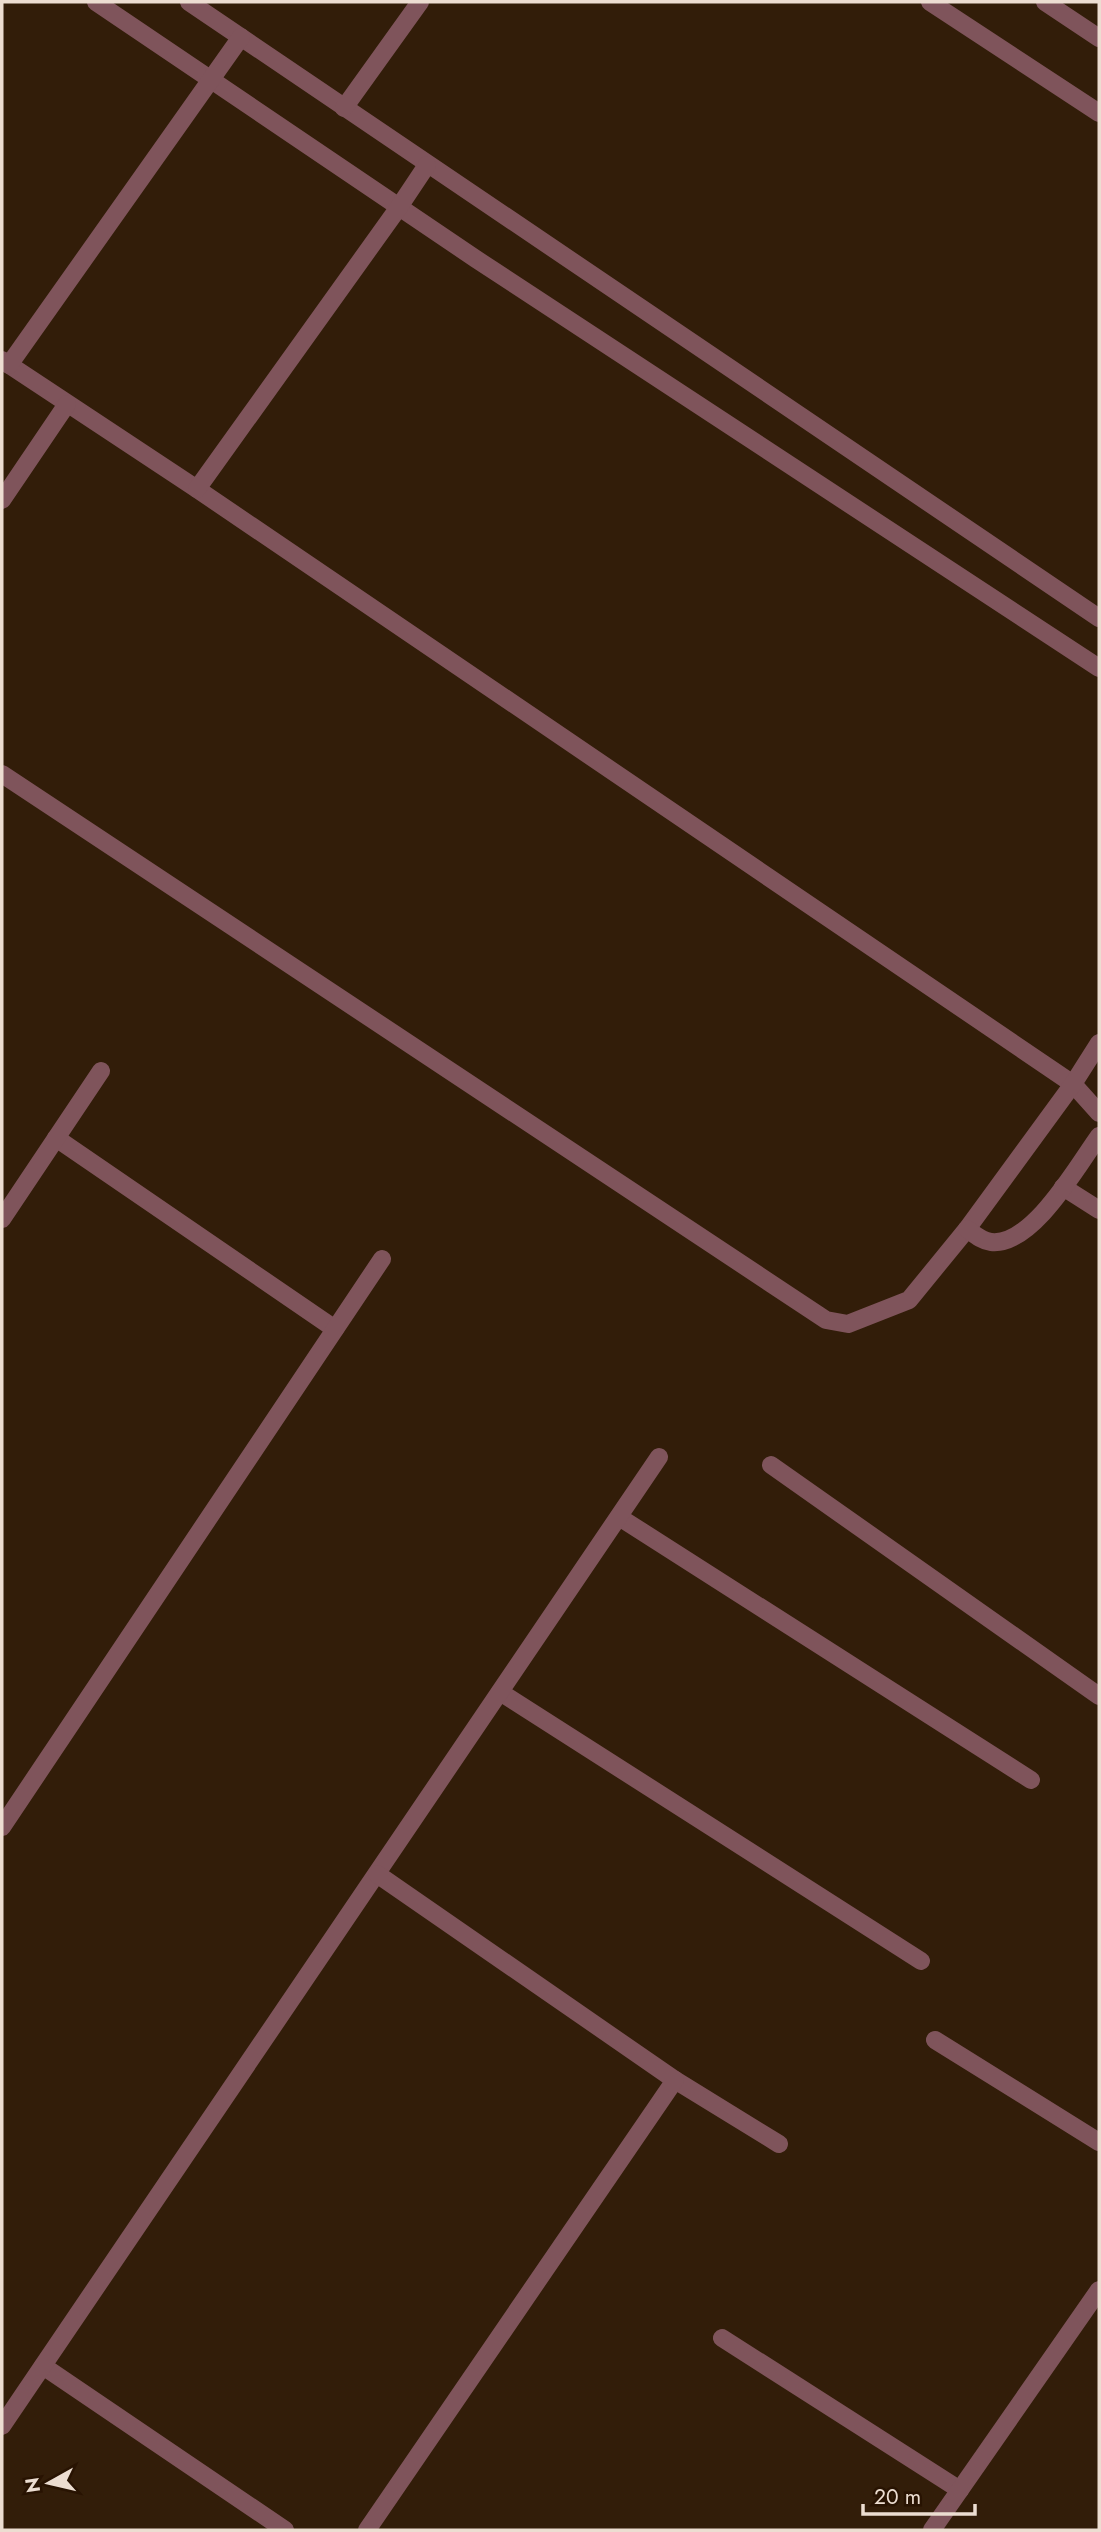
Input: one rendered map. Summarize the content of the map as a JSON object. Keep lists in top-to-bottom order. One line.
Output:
{"scale_bar":"20 m","north":"left"}
